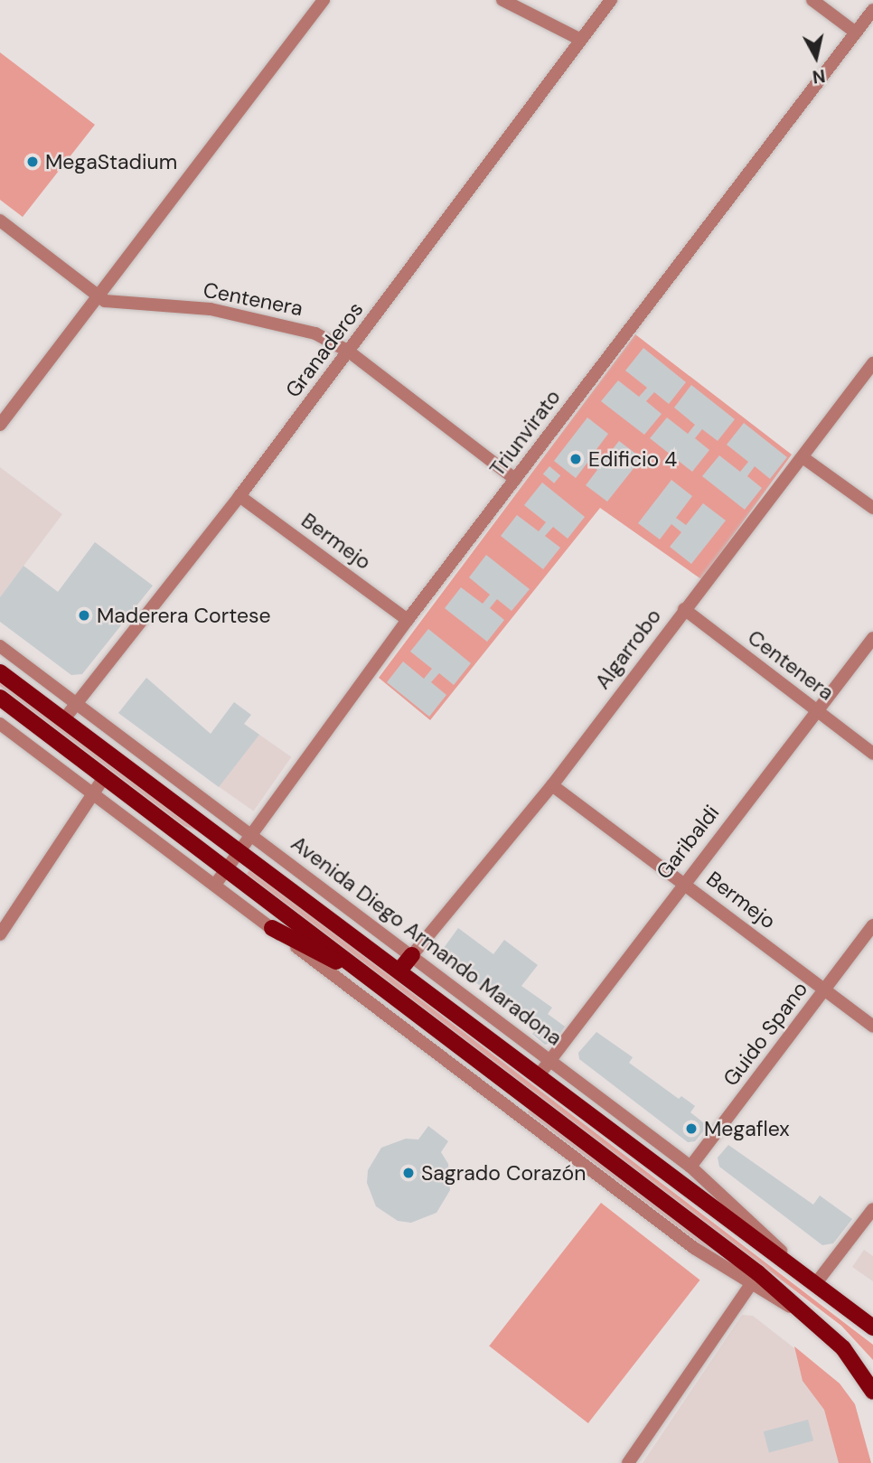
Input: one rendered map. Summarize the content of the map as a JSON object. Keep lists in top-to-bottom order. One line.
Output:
{"streets":{"main road":["Avenida Diego Armando Maradona"],"street":["Centenera","Granaderos","Triunvirato","Bermejo","Algarrobo","Garibaldi","Guido Spano"]},"crossings":[["Centenera","Granaderos"],["Centenera","Triunvirato"],["Centenera","Algarrobo"],["Centenera","Garibaldi"],["Granaderos","Bermejo"],["Granaderos","Avenida Diego Armando Maradona"],["Triunvirato","Bermejo"],["Triunvirato","Avenida Diego Armando Maradona"],["Bermejo","Algarrobo"],["Bermejo","Garibaldi"],["Bermejo","Guido Spano"],["Algarrobo","Avenida Diego Armando Maradona"],["Garibaldi","Avenida Diego Armando Maradona"],["Avenida Diego Armando Maradona","Guido Spano"]],"places":["MegaStadium","Edificio 4","Maderera Cortese","Megaflex","Sagrado Corazón"],"north":"bottom"}
